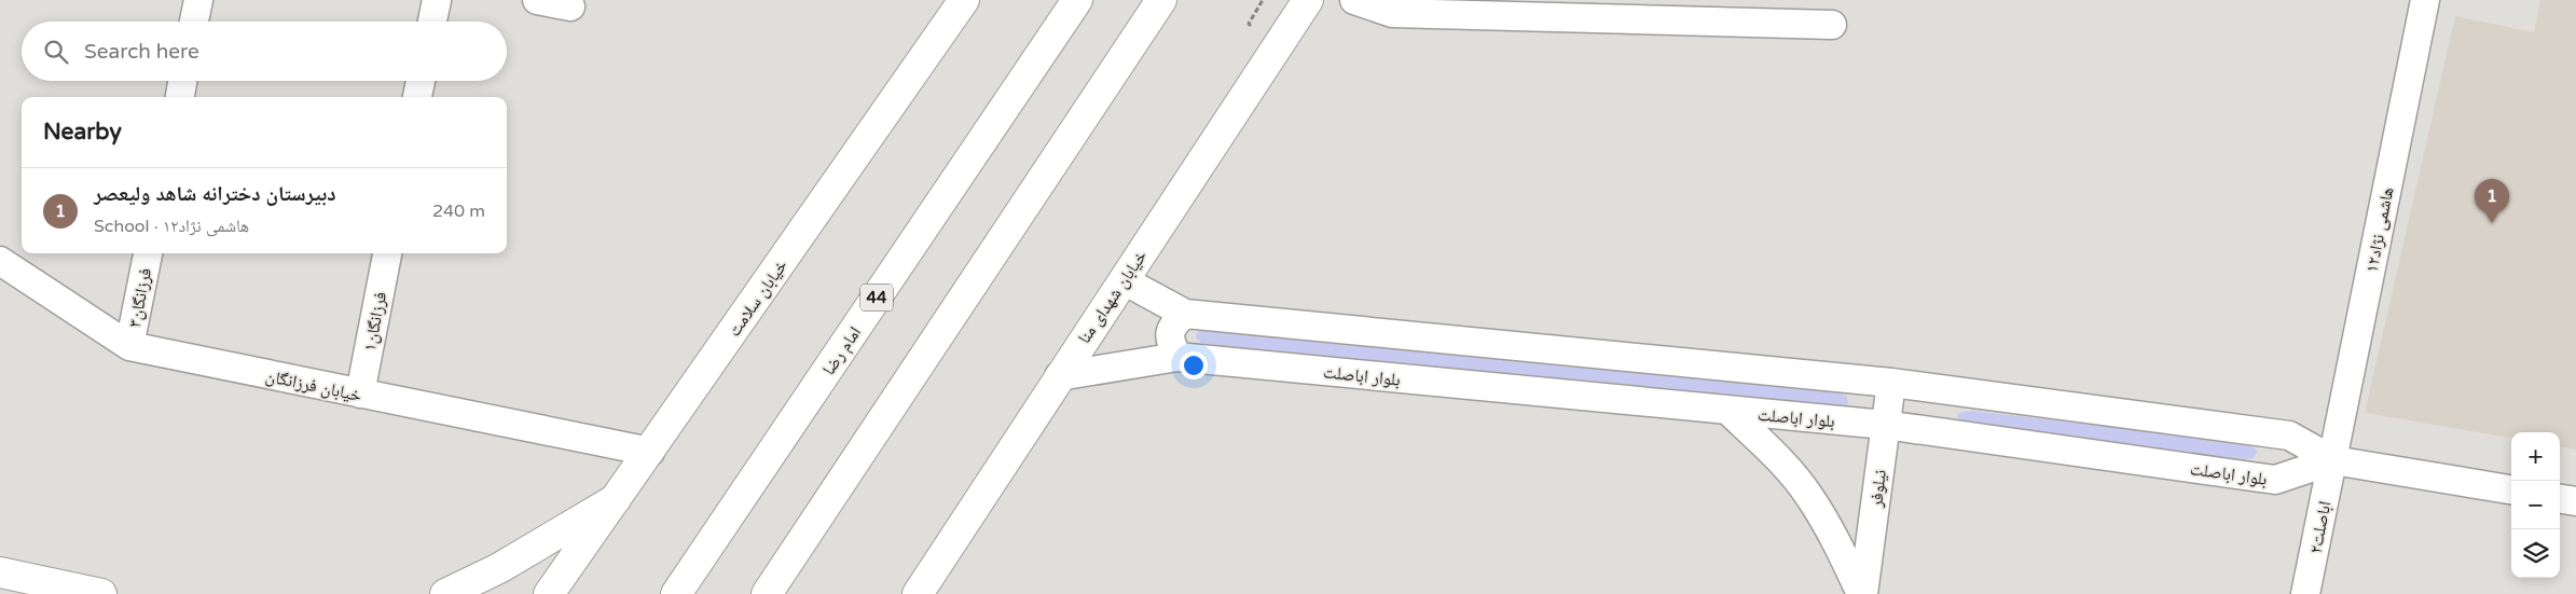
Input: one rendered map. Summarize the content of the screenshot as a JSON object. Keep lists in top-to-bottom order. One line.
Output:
{"streets":{"main road":["خیابان شهدای منا","خیابان سلامت","44","امام رضا"],"street":["هاشمی نژاد۱۲","فرزانگان۳","فرزانگان۱","بلوار اباصلت","خیابان فرزانگان","نیلوفر","اباصلت۲"]},"crossings":[["هاشمی نژاد۱۲","بلوار اباصلت"],["هاشمی نژاد۱۲","اباصلت۲"],["خیابان شهدای منا","بلوار اباصلت"],["فرزانگان۳","خیابان فرزانگان"],["خیابان سلامت","خیابان فرزانگان"],["فرزانگان۱","خیابان فرزانگان"],["بلوار اباصلت","نیلوفر"],["بلوار اباصلت","اباصلت۲"]],"page":{"search":"Search here","heading":"Nearby","list":[{"mark":"1","name":"دبیرستان دخترانه شاهد ولیعصر","note":"School · هاشمی نژاد۱۲","value":"240 m"}],"pins":"1","map_buttons":["+","−"]}}
